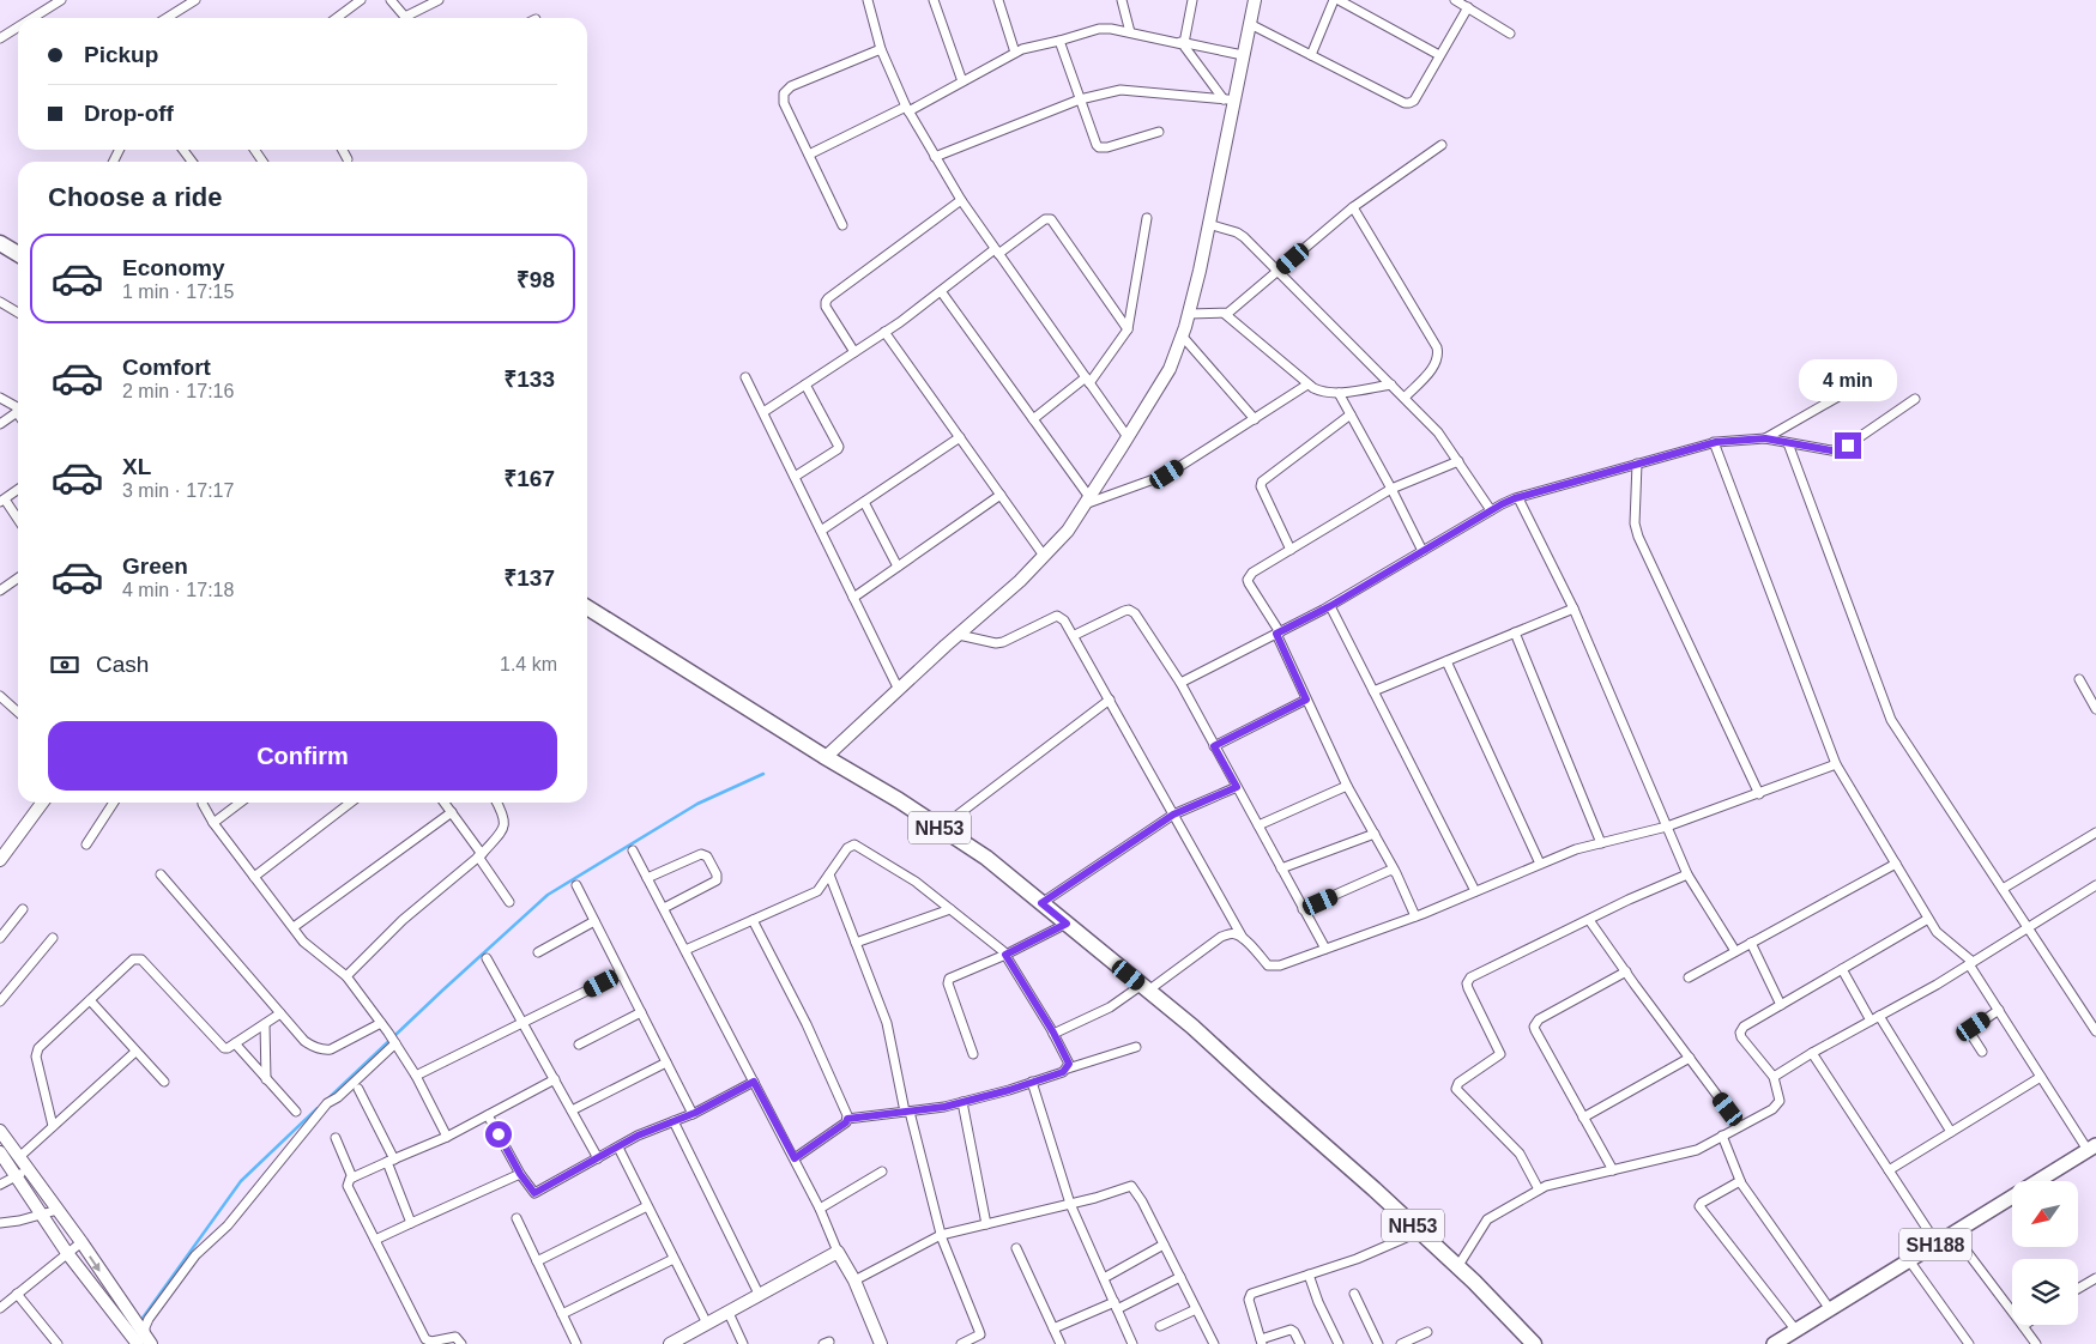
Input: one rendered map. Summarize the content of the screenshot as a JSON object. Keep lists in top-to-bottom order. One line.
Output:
{"streets":{"highway":["NH53"],"main road":["SH188"]},"north":"bottom left","page":{"banner":["Pickup","Drop-off"],"heading":"Choose a ride","list":[{"name":"Economy","note":"1 min · 17:15","value":"₹98"},{"name":"Comfort","note":"2 min · 17:16","value":"₹133"},{"name":"XL","note":"3 min · 17:17","value":"₹167"},{"name":"Green","note":"4 min · 17:18","value":"₹137"}],"bubble":"4 min","pay":["Cash","1.4 km"],"buttons":"Confirm"}}
